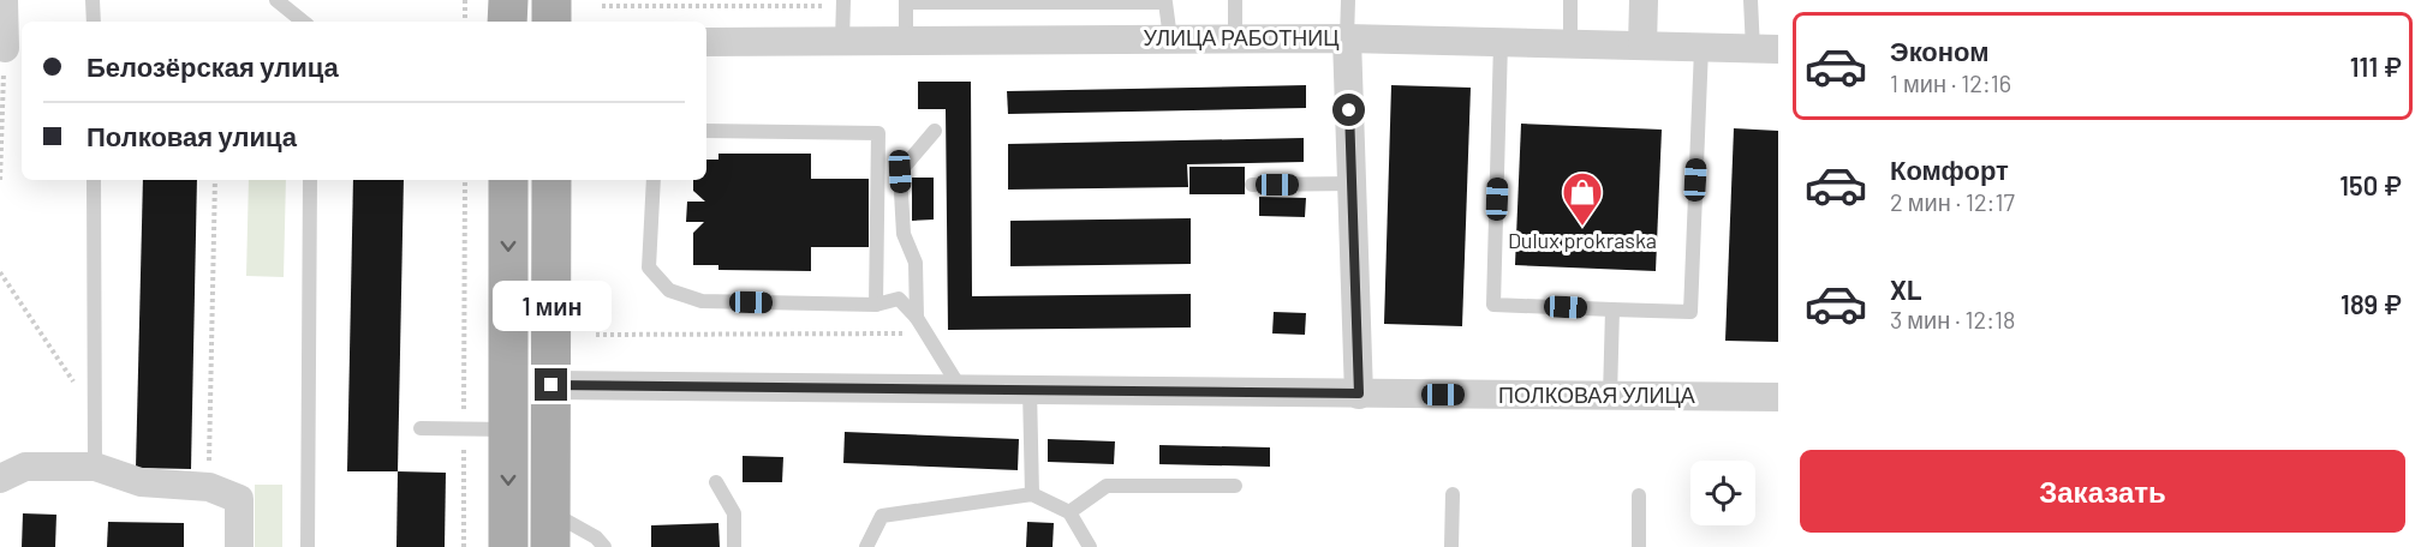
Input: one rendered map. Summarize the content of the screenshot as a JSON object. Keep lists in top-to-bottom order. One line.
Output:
{"streets":{"street":["УЛИЦА РАБОТНИЦ","ПОЛКОВАЯ УЛИЦА"]},"places":{"shop":["Dulux prokraska"]},"page":{"list":[{"name":"Эконом","note":"1 мин · 12:16","value":"111 ₽"},{"name":"Комфорт","note":"2 мин · 12:17","value":"150 ₽"},{"name":"XL","note":"3 мин · 12:18","value":"189 ₽"}],"banner":["Белозёрская улица","Полковая улица"],"bubble":"1 мин","buttons":"Заказать"}}
